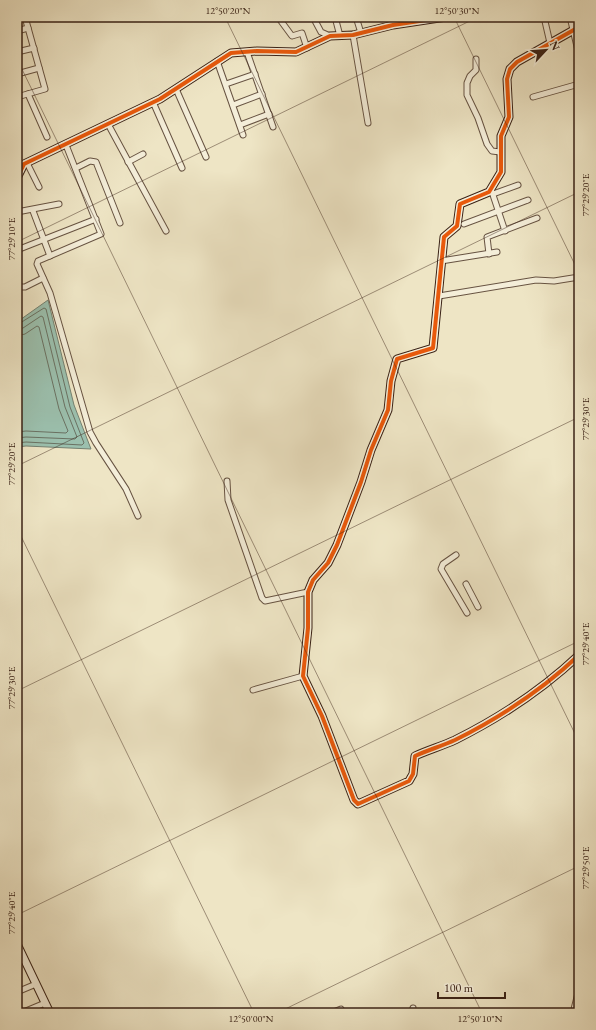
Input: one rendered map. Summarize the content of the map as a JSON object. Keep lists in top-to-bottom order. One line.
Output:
{"scale_bar":"100 m","north":"top right","coordinates":["12°50'20\"N","12°50'30\"N","77°29'20\"E","77°29'10\"E","77°29'30\"E","77°29'40\"E","77°29'50\"E","12°50'00\"N","12°50'10\"N"]}
